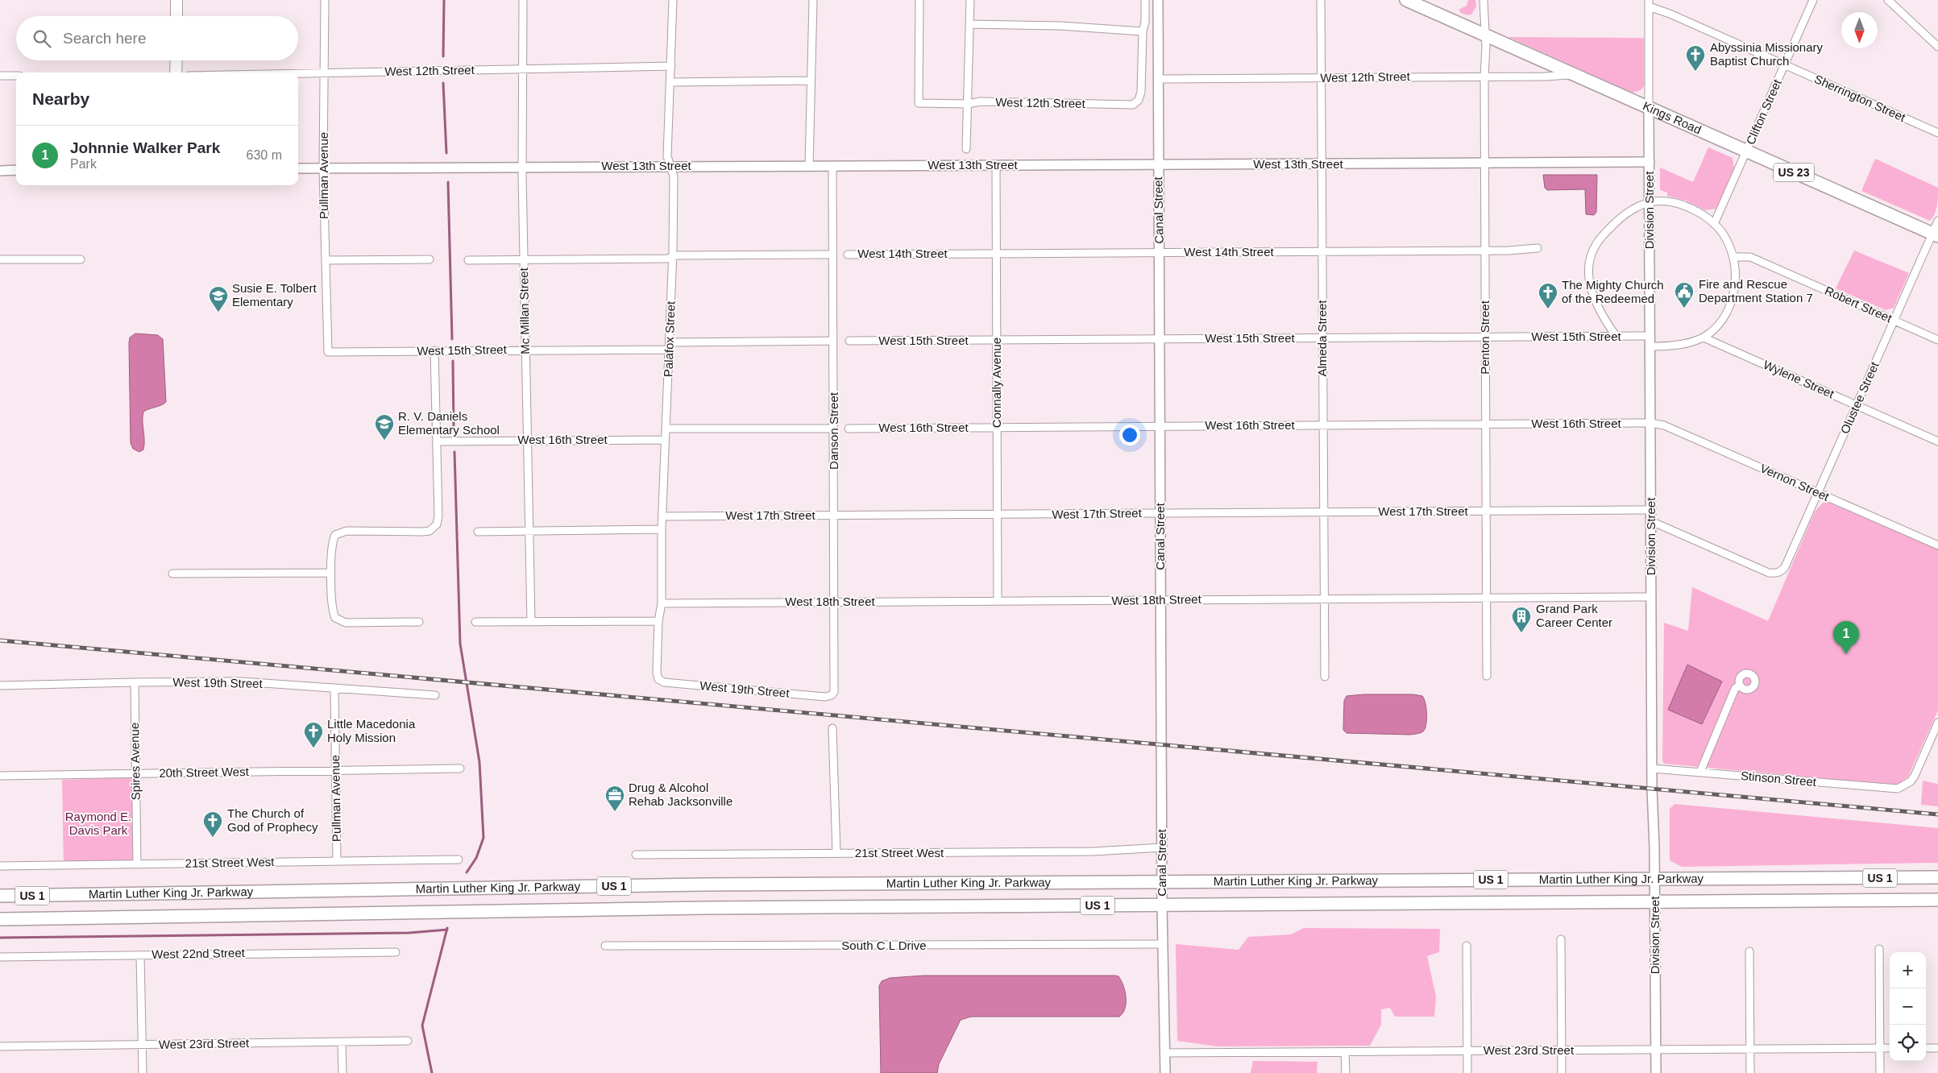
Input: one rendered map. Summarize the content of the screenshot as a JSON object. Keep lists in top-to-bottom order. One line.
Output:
{"streets":{"main road":["Kings Road","US 23","US 1","Martin Luther King Jr. Parkway"],"street":["West 12th Street","Sherrington Street","Clifton Street","West 13th Street","Pullman Avenue","Canal Street","Division Street","West 14th Street","Robert Street","Mc Millan Street","West 15th Street","Penton Street","Almeda Street","Palafox Street","Wylene Street","Connally Avenue","Olustee Street","West 16th Street","Danson Street","Vernon Street","West 17th Street","West 18th Street","West 19th Street","Spires Avenue","20th Street West","Stinson Street","21st Street West","South C L Drive","West 22nd Street","West 23rd Street"]},"crossings":[["West 12th Street","Kings Road"],["West 12th Street","Pullman Avenue"],["West 12th Street","Canal Street"],["West 12th Street","Mc Millan Street"],["West 12th Street","Penton Street"],["West 12th Street","Almeda Street"],["West 12th Street","Palafox Street"],["Sherrington Street","Clifton Street"],["Sherrington Street","Division Street"],["Clifton Street","Kings Road"],["Kings Road","Division Street"],["Kings Road","Penton Street"],["Kings Road","Olustee Street"],["West 13th Street","Pullman Avenue"],["West 13th Street","Canal Street"],["West 13th Street","Division Street"],["West 13th Street","Mc Millan Street"],["West 13th Street","Penton Street"],["West 13th Street","Almeda Street"],["West 13th Street","Palafox Street"],["West 13th Street","Connally Avenue"],["West 13th Street","Danson Street"],["Pullman Avenue","West 15th Street"],["Pullman Avenue","West 19th Street"],["Pullman Avenue","20th Street West"],["Pullman Avenue","21st Street West"],["Canal Street","West 14th Street"],["Canal Street","West 15th Street"],["Canal Street","West 16th Street"],["Canal Street","West 17th Street"],["Canal Street","West 18th Street"],["Canal Street","21st Street West"],["Canal Street","Martin Luther King Jr. Parkway"],["Canal Street","South C L Drive"],["Canal Street","West 23rd Street"],["Division Street","West 15th Street"],["Division Street","Olustee Street"],["Division Street","West 16th Street"],["Division Street","Vernon Street"],["Division Street","West 17th Street"],["Division Street","West 18th Street"],["Division Street","Stinson Street"],["Division Street","Martin Luther King Jr. Parkway"],["Division Street","West 23rd Street"],["West 14th Street","Penton Street"],["West 14th Street","Almeda Street"],["West 14th Street","Connally Avenue"],["Robert Street","Olustee Street"],["Mc Millan Street","West 15th Street"],["Mc Millan Street","West 16th Street"],["West 15th Street","Penton Street"],["West 15th Street","Almeda Street"],["West 15th Street","Palafox Street"],["West 15th Street","Connally Avenue"],["West 15th Street","Danson Street"],["Penton Street","West 16th Street"],["Penton Street","West 17th Street"],["Penton Street","West 18th Street"],["Almeda Street","West 16th Street"],["Almeda Street","West 17th Street"],["Almeda Street","West 18th Street"],["Palafox Street","West 16th Street"],["Palafox Street","West 17th Street"],["Palafox Street","West 18th Street"],["Palafox Street","West 19th Street"],["Wylene Street","Olustee Street"],["Connally Avenue","West 16th Street"],["Connally Avenue","West 17th Street"],["Connally Avenue","West 18th Street"],["Olustee Street","Vernon Street"],["West 16th Street","Vernon Street"],["Danson Street","West 17th Street"],["Danson Street","West 18th Street"],["Danson Street","West 19th Street"],["West 19th Street","Spires Avenue"],["Spires Avenue","20th Street West"],["Spires Avenue","21st Street West"]],"parks":["Raymond E. Davis Park"],"places":{"church":["Abyssinia Missionary Baptist Church","The Mighty Church of the Redeemed","Little Macedonia Holy Mission","The Church of God of Prophecy"],"public building":["Fire and Rescue Department Station 7"],"school or university":["Susie E. Tolbert Elementary","R. V. Daniels Elementary School"],"building":["Grand Park Career Center"],"office":["Drug & Alcohol Rehab Jacksonville"]},"north":"bottom","page":{"search":"Search here","heading":"Nearby","list":[{"mark":"1","name":"Johnnie Walker Park","note":"Park","value":"630 m"}],"pins":"1","map_buttons":["+","−"]}}
